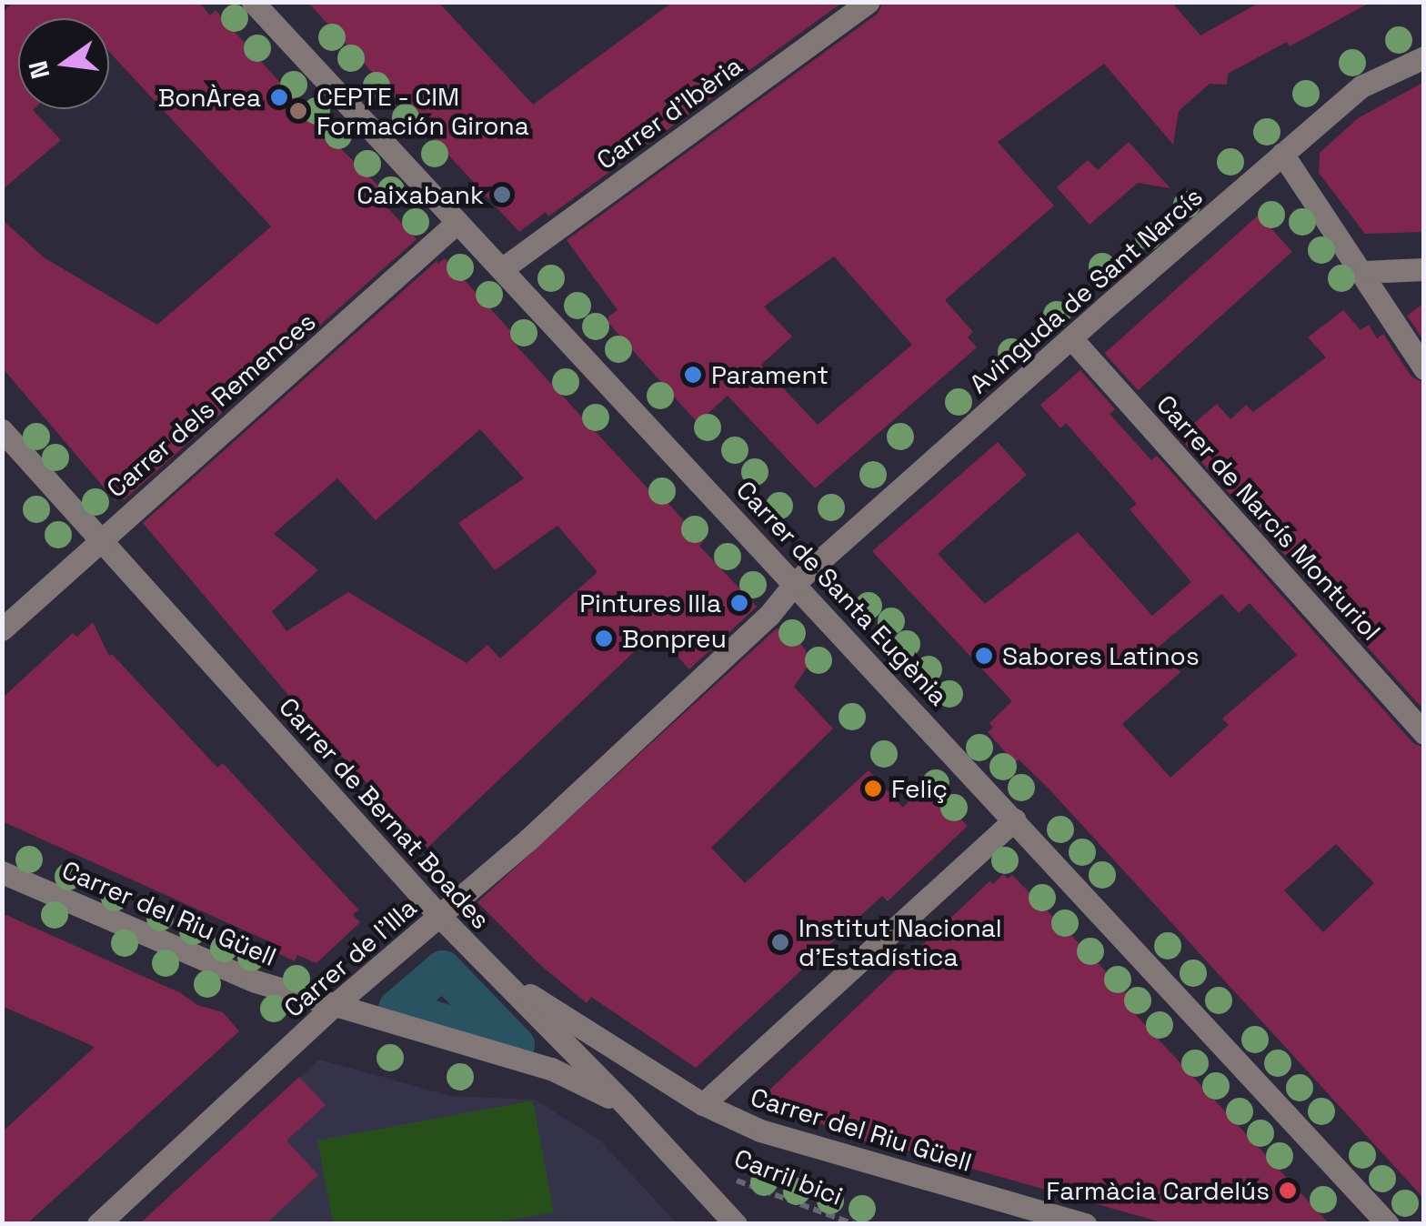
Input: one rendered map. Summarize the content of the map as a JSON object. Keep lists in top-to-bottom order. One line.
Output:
{"streets":{"street":["Carrer d'Ibèria","Avinguda de Sant Narcís","Carrer dels Remences","Carrer de Narcís Monturiol","Carrer de Santa Eugènia","Carrer de Bernat Boades","Carrer del Riu Güell","Carrer de l'Illa"],"path":["Carril bici"]},"crossings":[["Carrer d'Ibèria","Carrer de Santa Eugènia"],["Avinguda de Sant Narcís","Carrer de Narcís Monturiol"],["Avinguda de Sant Narcís","Carrer de Santa Eugènia"],["Avinguda de Sant Narcís","Carrer de l'Illa"],["Carrer dels Remences","Carrer de Santa Eugènia"],["Carrer dels Remences","Carrer de Bernat Boades"],["Carrer de Santa Eugènia","Carrer de l'Illa"],["Carrer de Bernat Boades","Carrer del Riu Güell"],["Carrer de Bernat Boades","Carrer de l'Illa"],["Carrer del Riu Güell","Carrer de l'Illa"]],"places":["BonÀrea","CEPTE - CIM Formación Girona","Caixabank","Parament","Pintures Illa","Bonpreu","Sabores Latinos","Feliç","Institut Nacional d'Estadística","Farmàcia Cardelús"],"north":"left"}
